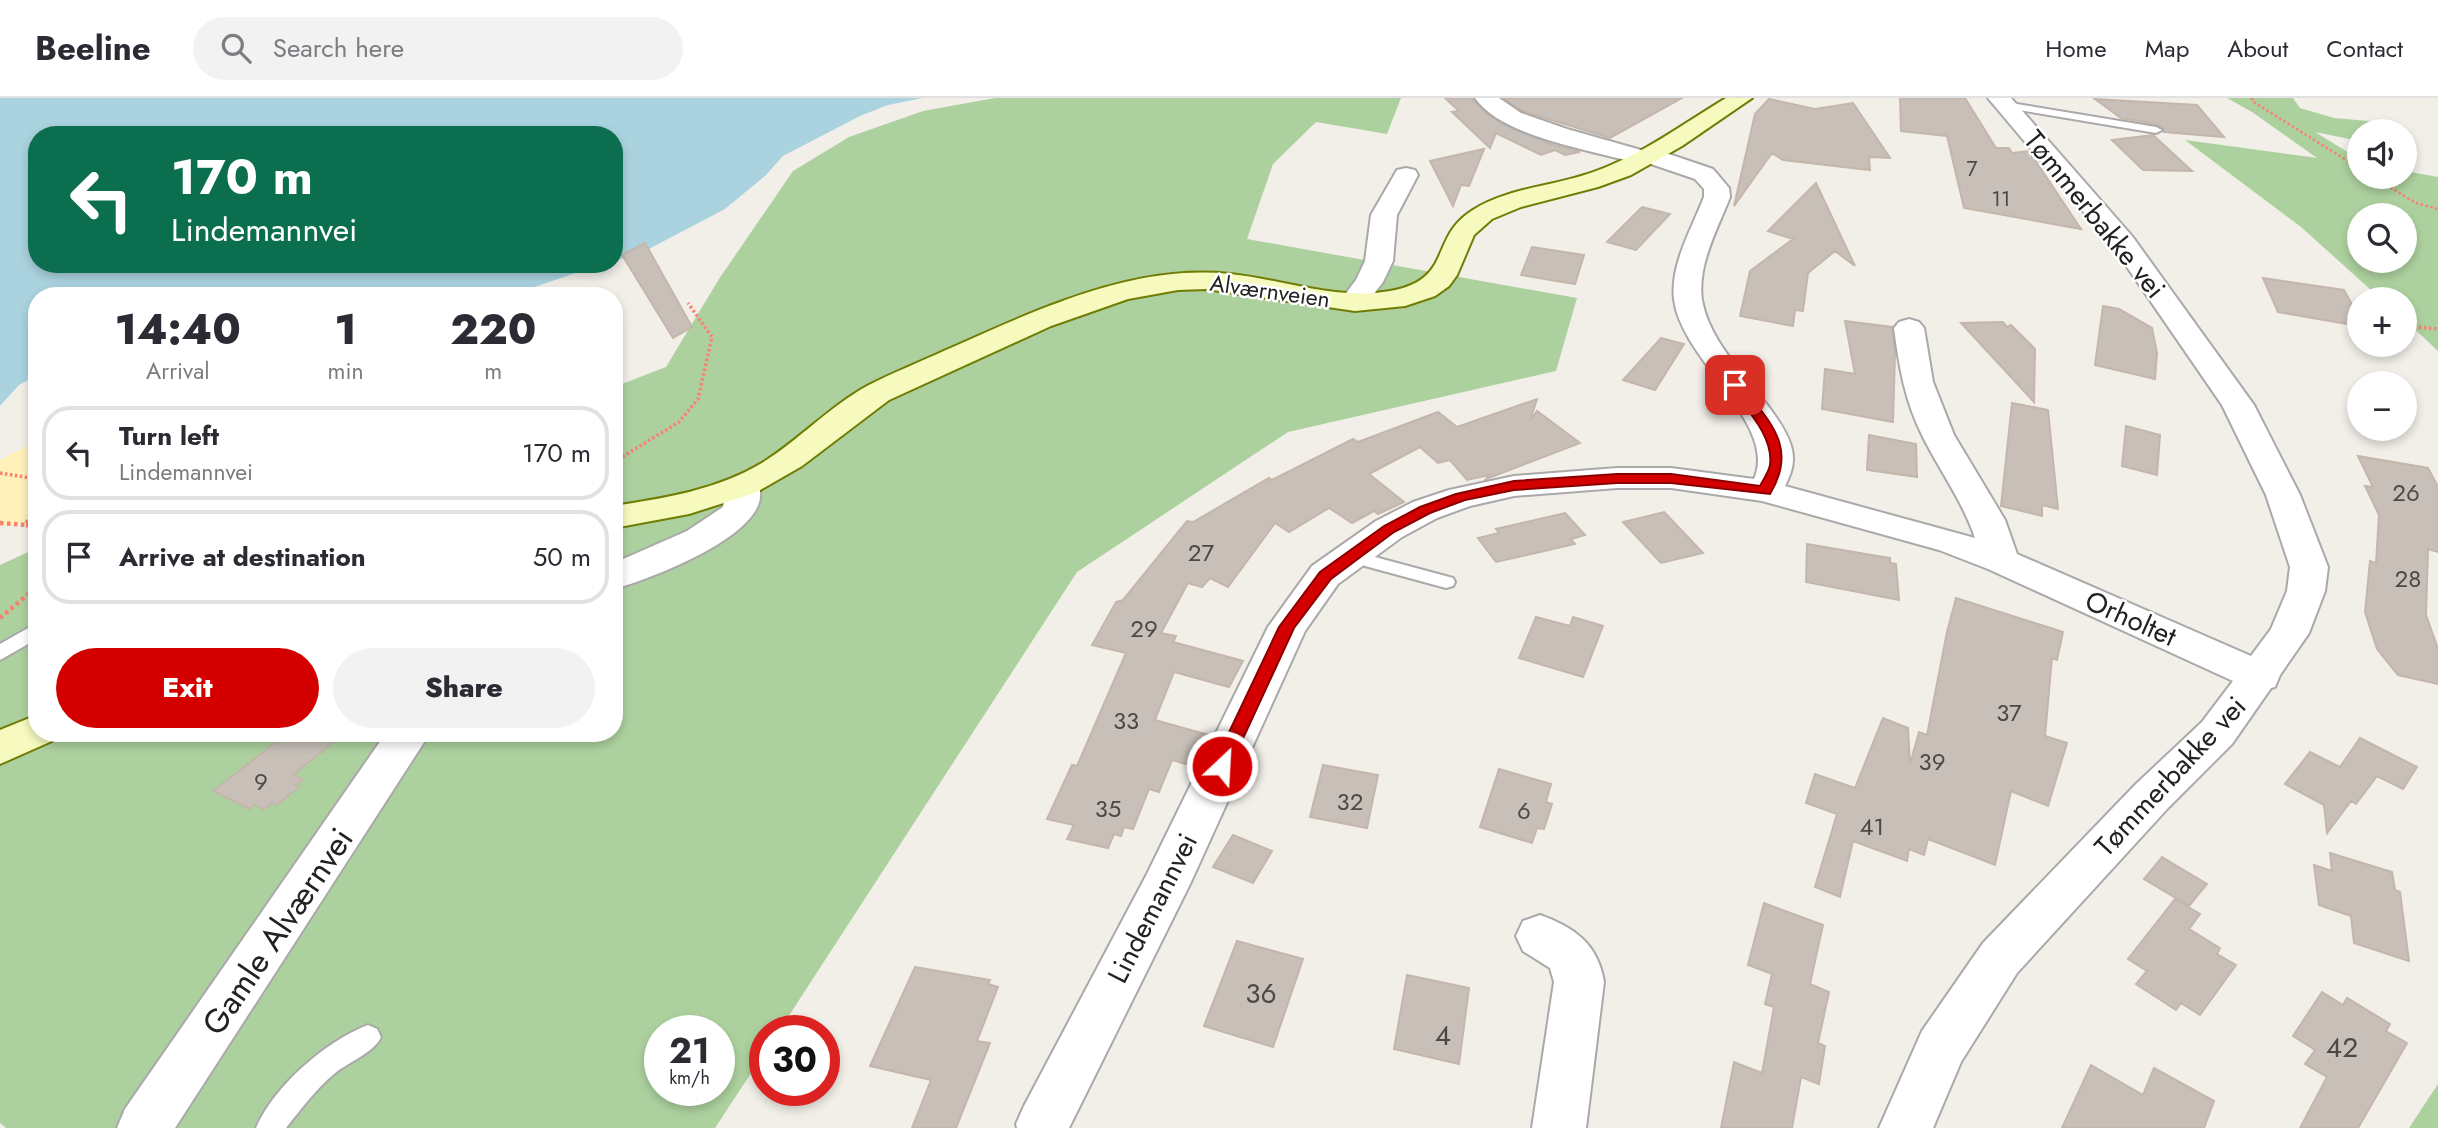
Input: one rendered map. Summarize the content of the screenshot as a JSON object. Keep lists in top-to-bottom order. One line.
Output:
{"streets":{"main road":["Alværnveien"],"street":["Tømmerbakke vei","Orholtet","Lindemannvei","Gamle Alværnvei"]},"crossings":[["Tømmerbakke vei","Orholtet"],["Orholtet","Lindemannvei"]],"house_numbers":["7","11","26","27","28","29","37","33","39","9","32","35","6","41","36","4","42"],"page":{"header":"Beeline","search":"Search here","nav":["Home","Map","About","Contact"],"map_buttons":["+","−"],"turn":["170 m","Lindemannvei"],"eta":["14:40","Arrival","1","min","220","m"],"list":[{"name":"Turn left","note":"Lindemannvei","value":"170 m"},{"name":"Arrive at destination","value":"50 m"}],"buttons":["Exit","Share"],"speed":"21 km/h","limit":"30"}}
